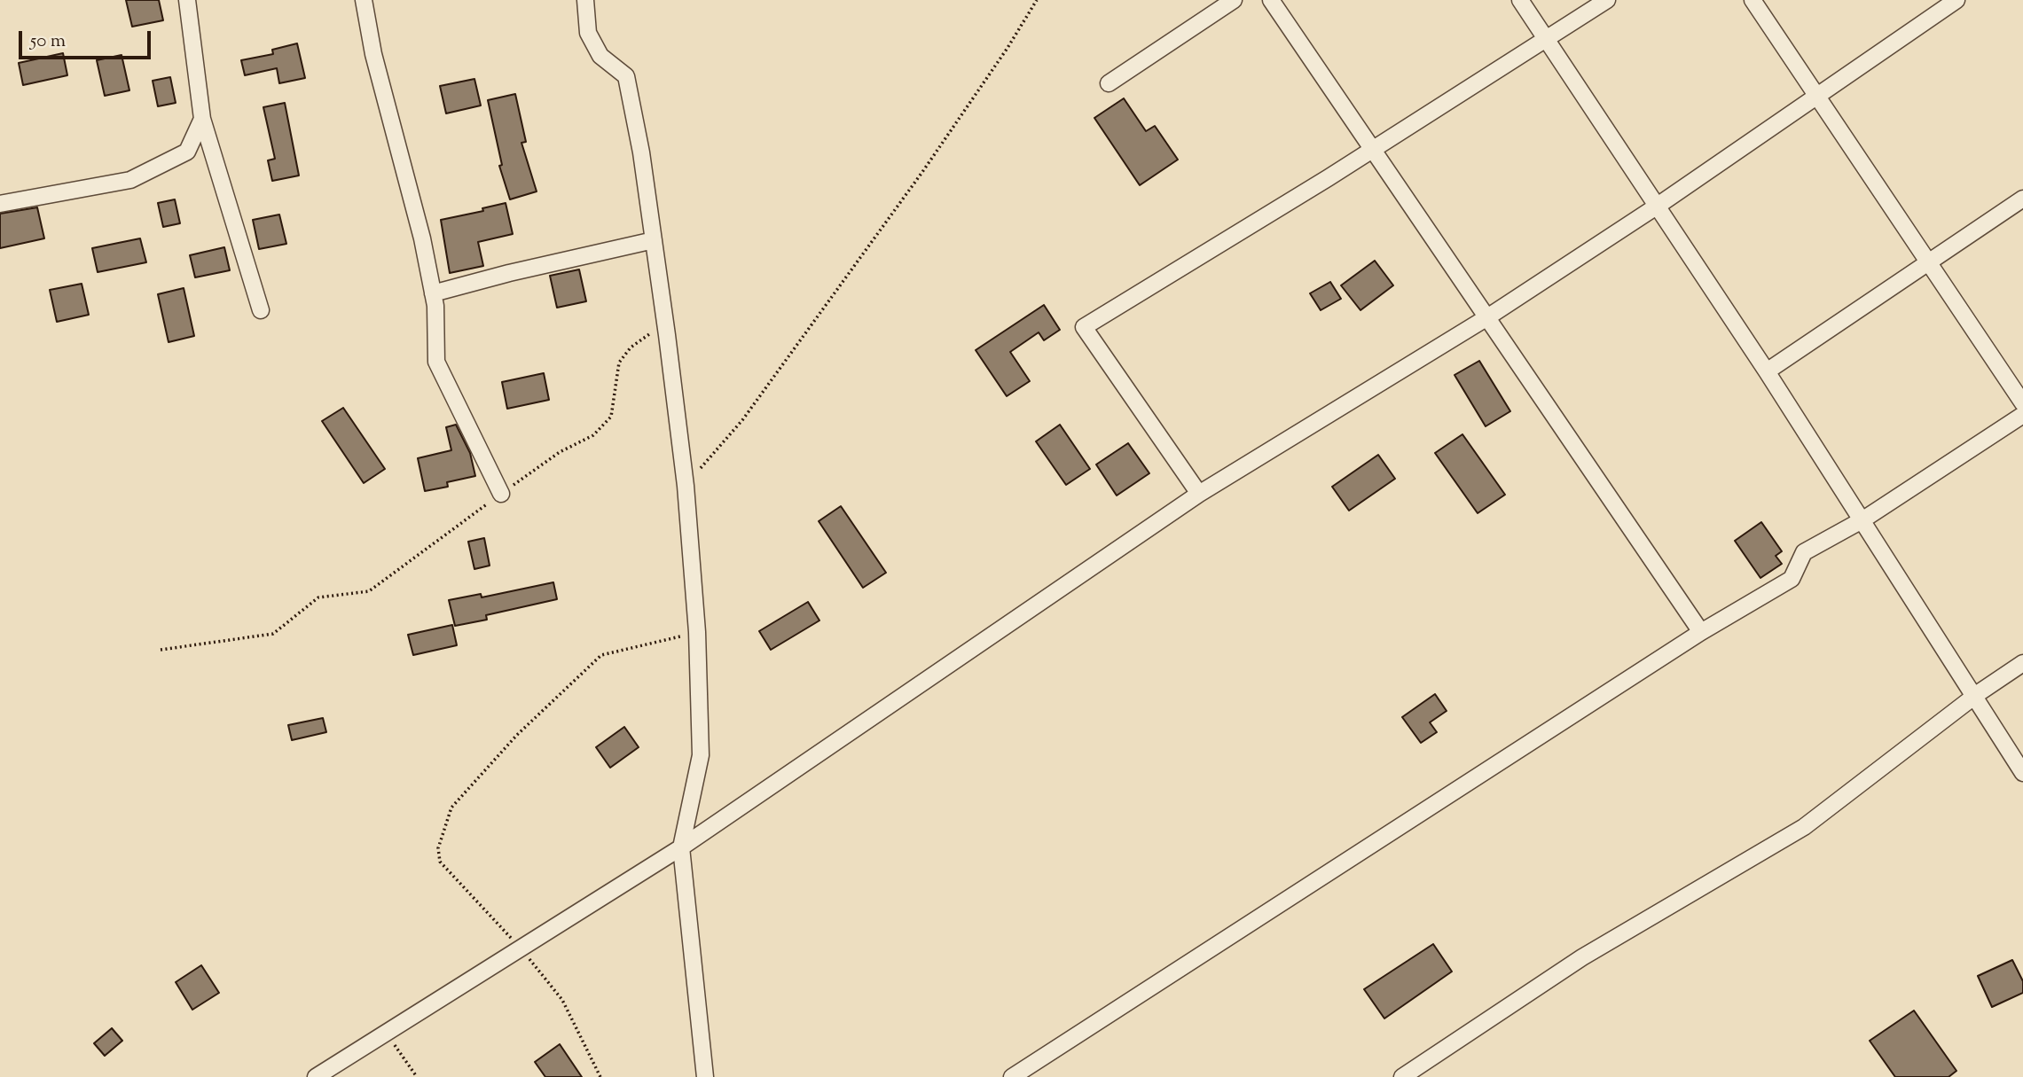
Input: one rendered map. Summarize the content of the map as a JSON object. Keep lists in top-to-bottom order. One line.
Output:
{"scale_bar":"50 m"}
